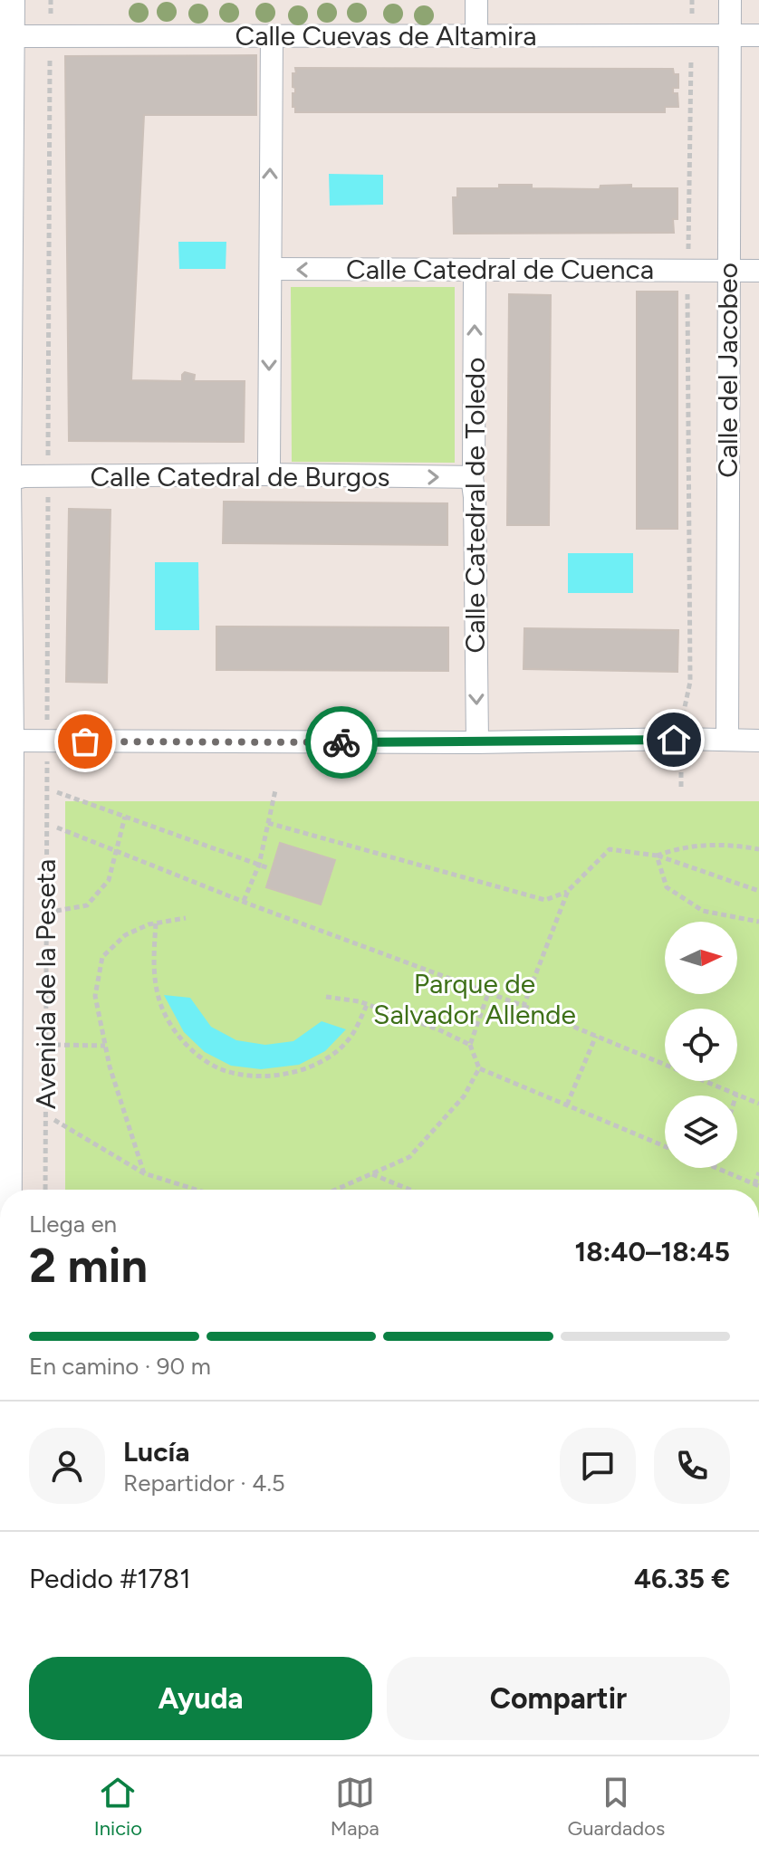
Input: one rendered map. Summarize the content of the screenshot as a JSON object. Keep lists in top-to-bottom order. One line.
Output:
{"streets":{"street":["Calle Cuevas de Altamira","Calle Catedral de Cuenca","Calle del Jacobeo","Calle Catedral de Burgos","Calle Catedral de Toledo","Avenida de la Peseta"]},"crossings":[["Calle Cuevas de Altamira","Calle del Jacobeo"],["Calle Cuevas de Altamira","Avenida de la Peseta"],["Calle Catedral de Cuenca","Calle del Jacobeo"],["Calle Catedral de Cuenca","Calle Catedral de Toledo"],["Calle Catedral de Burgos","Calle Catedral de Toledo"],["Calle Catedral de Burgos","Avenida de la Peseta"]],"one_way":["Calle Catedral de Cuenca","Calle Catedral de Burgos"],"parks":["Parque de Salvador Allende"],"north":"right","page":{"heading":["2 min","Llega en","18:40–18:45"],"panel":["Lucía","Repartidor · 4.5","Pedido #1781","46.35 €"],"bar":"En camino · 90 m","buttons":["Ayuda","Compartir"],"tabs":["Inicio","Mapa","Guardados"]}}
